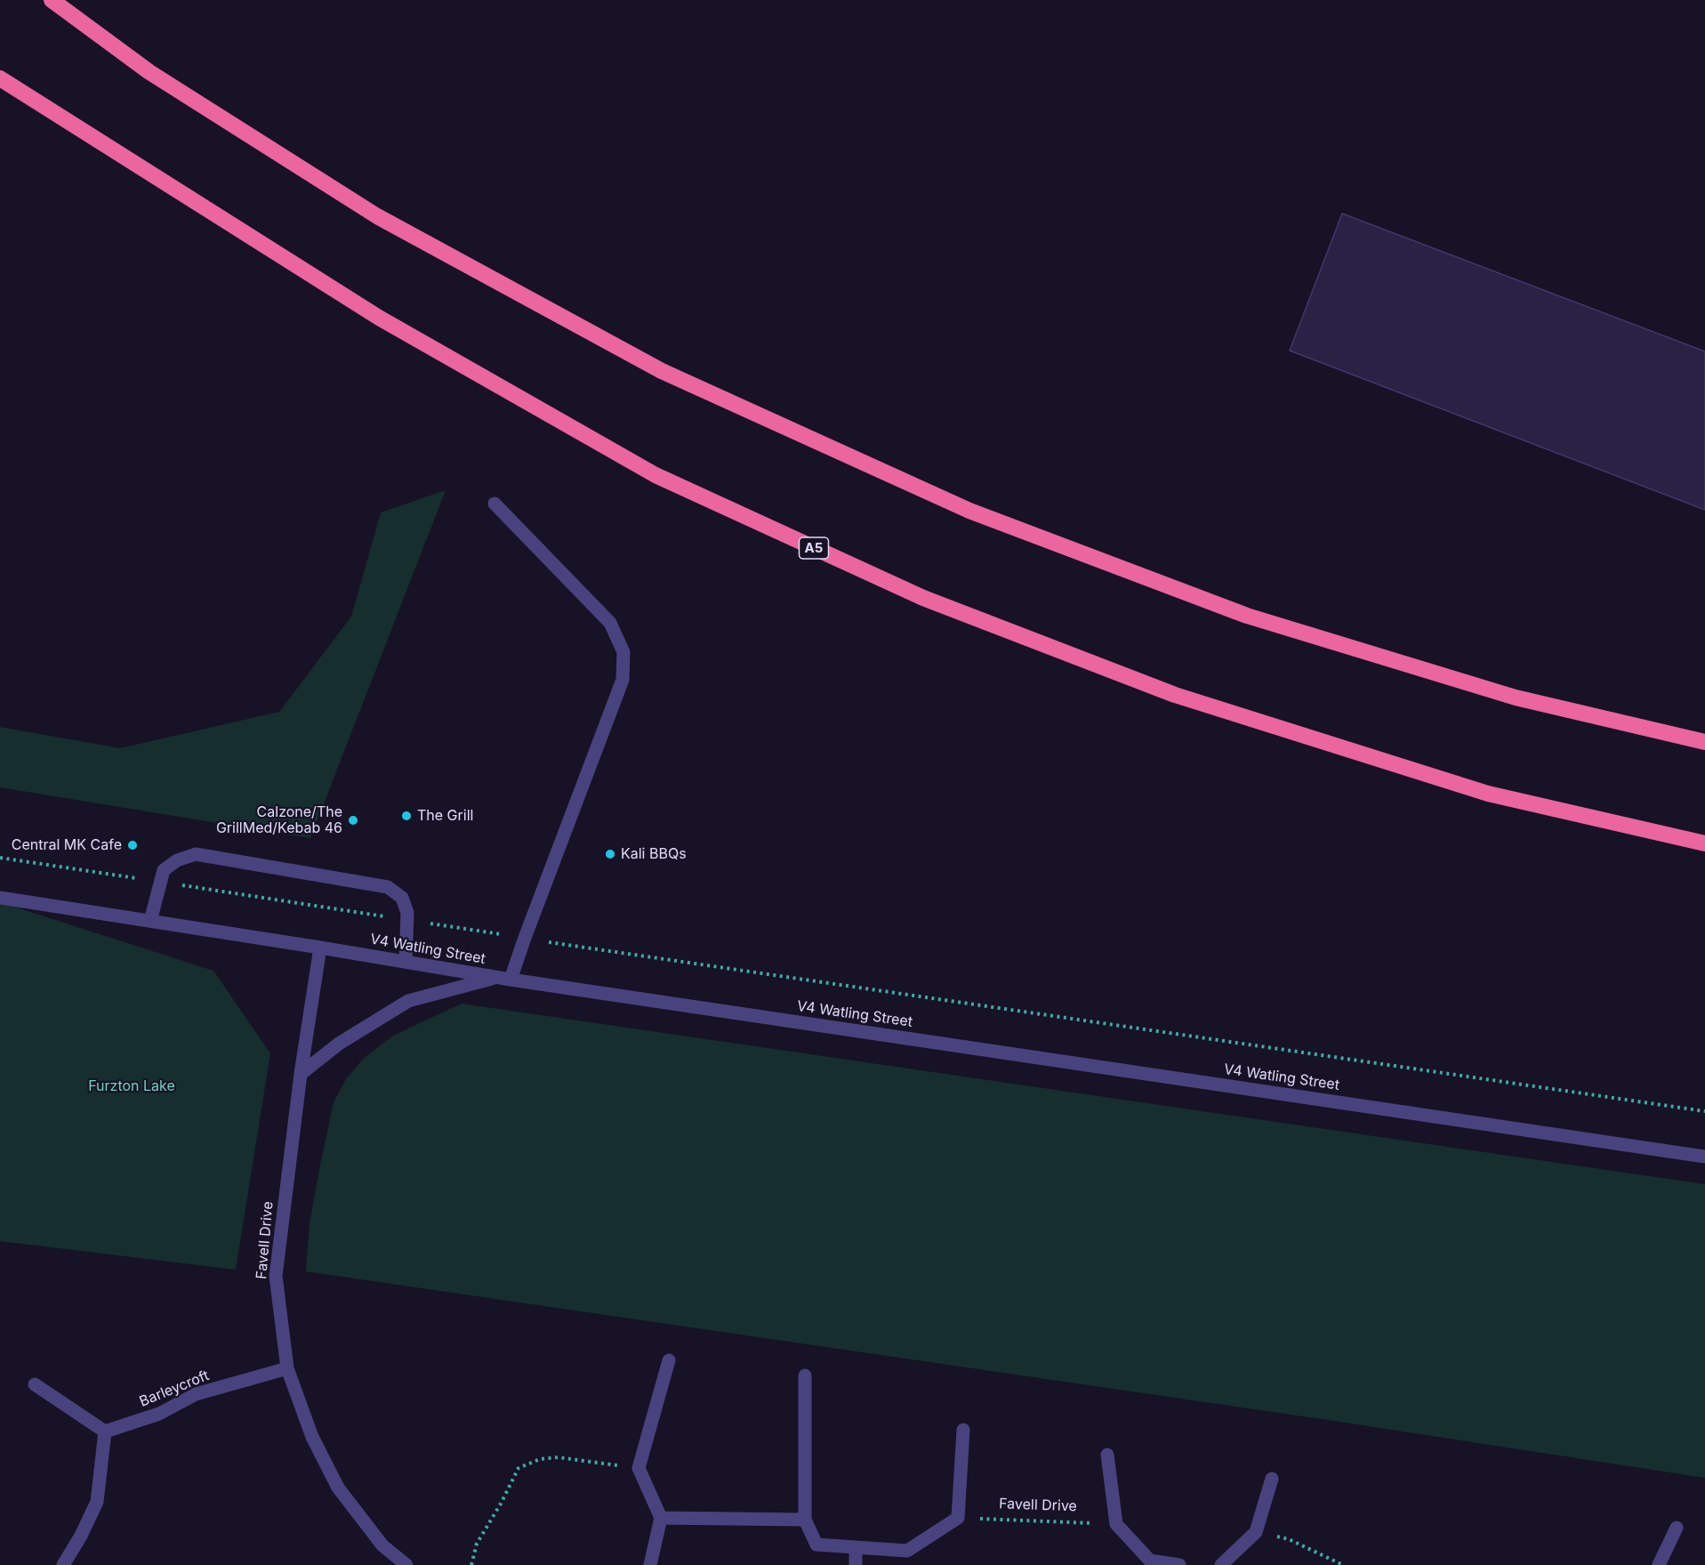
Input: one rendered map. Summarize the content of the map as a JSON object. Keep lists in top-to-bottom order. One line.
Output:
{"streets":{"highway":["A5"],"street":["V4 Watling Street","Favell Drive","Barleycroft"]},"crossings":[["V4 Watling Street","Favell Drive"],["Favell Drive","Barleycroft"]],"parks":["Furzton Lake"],"places":["The Grill","Calzone/The GrillMed/Kebab 46","Central MK Cafe","Kali BBQs"]}
